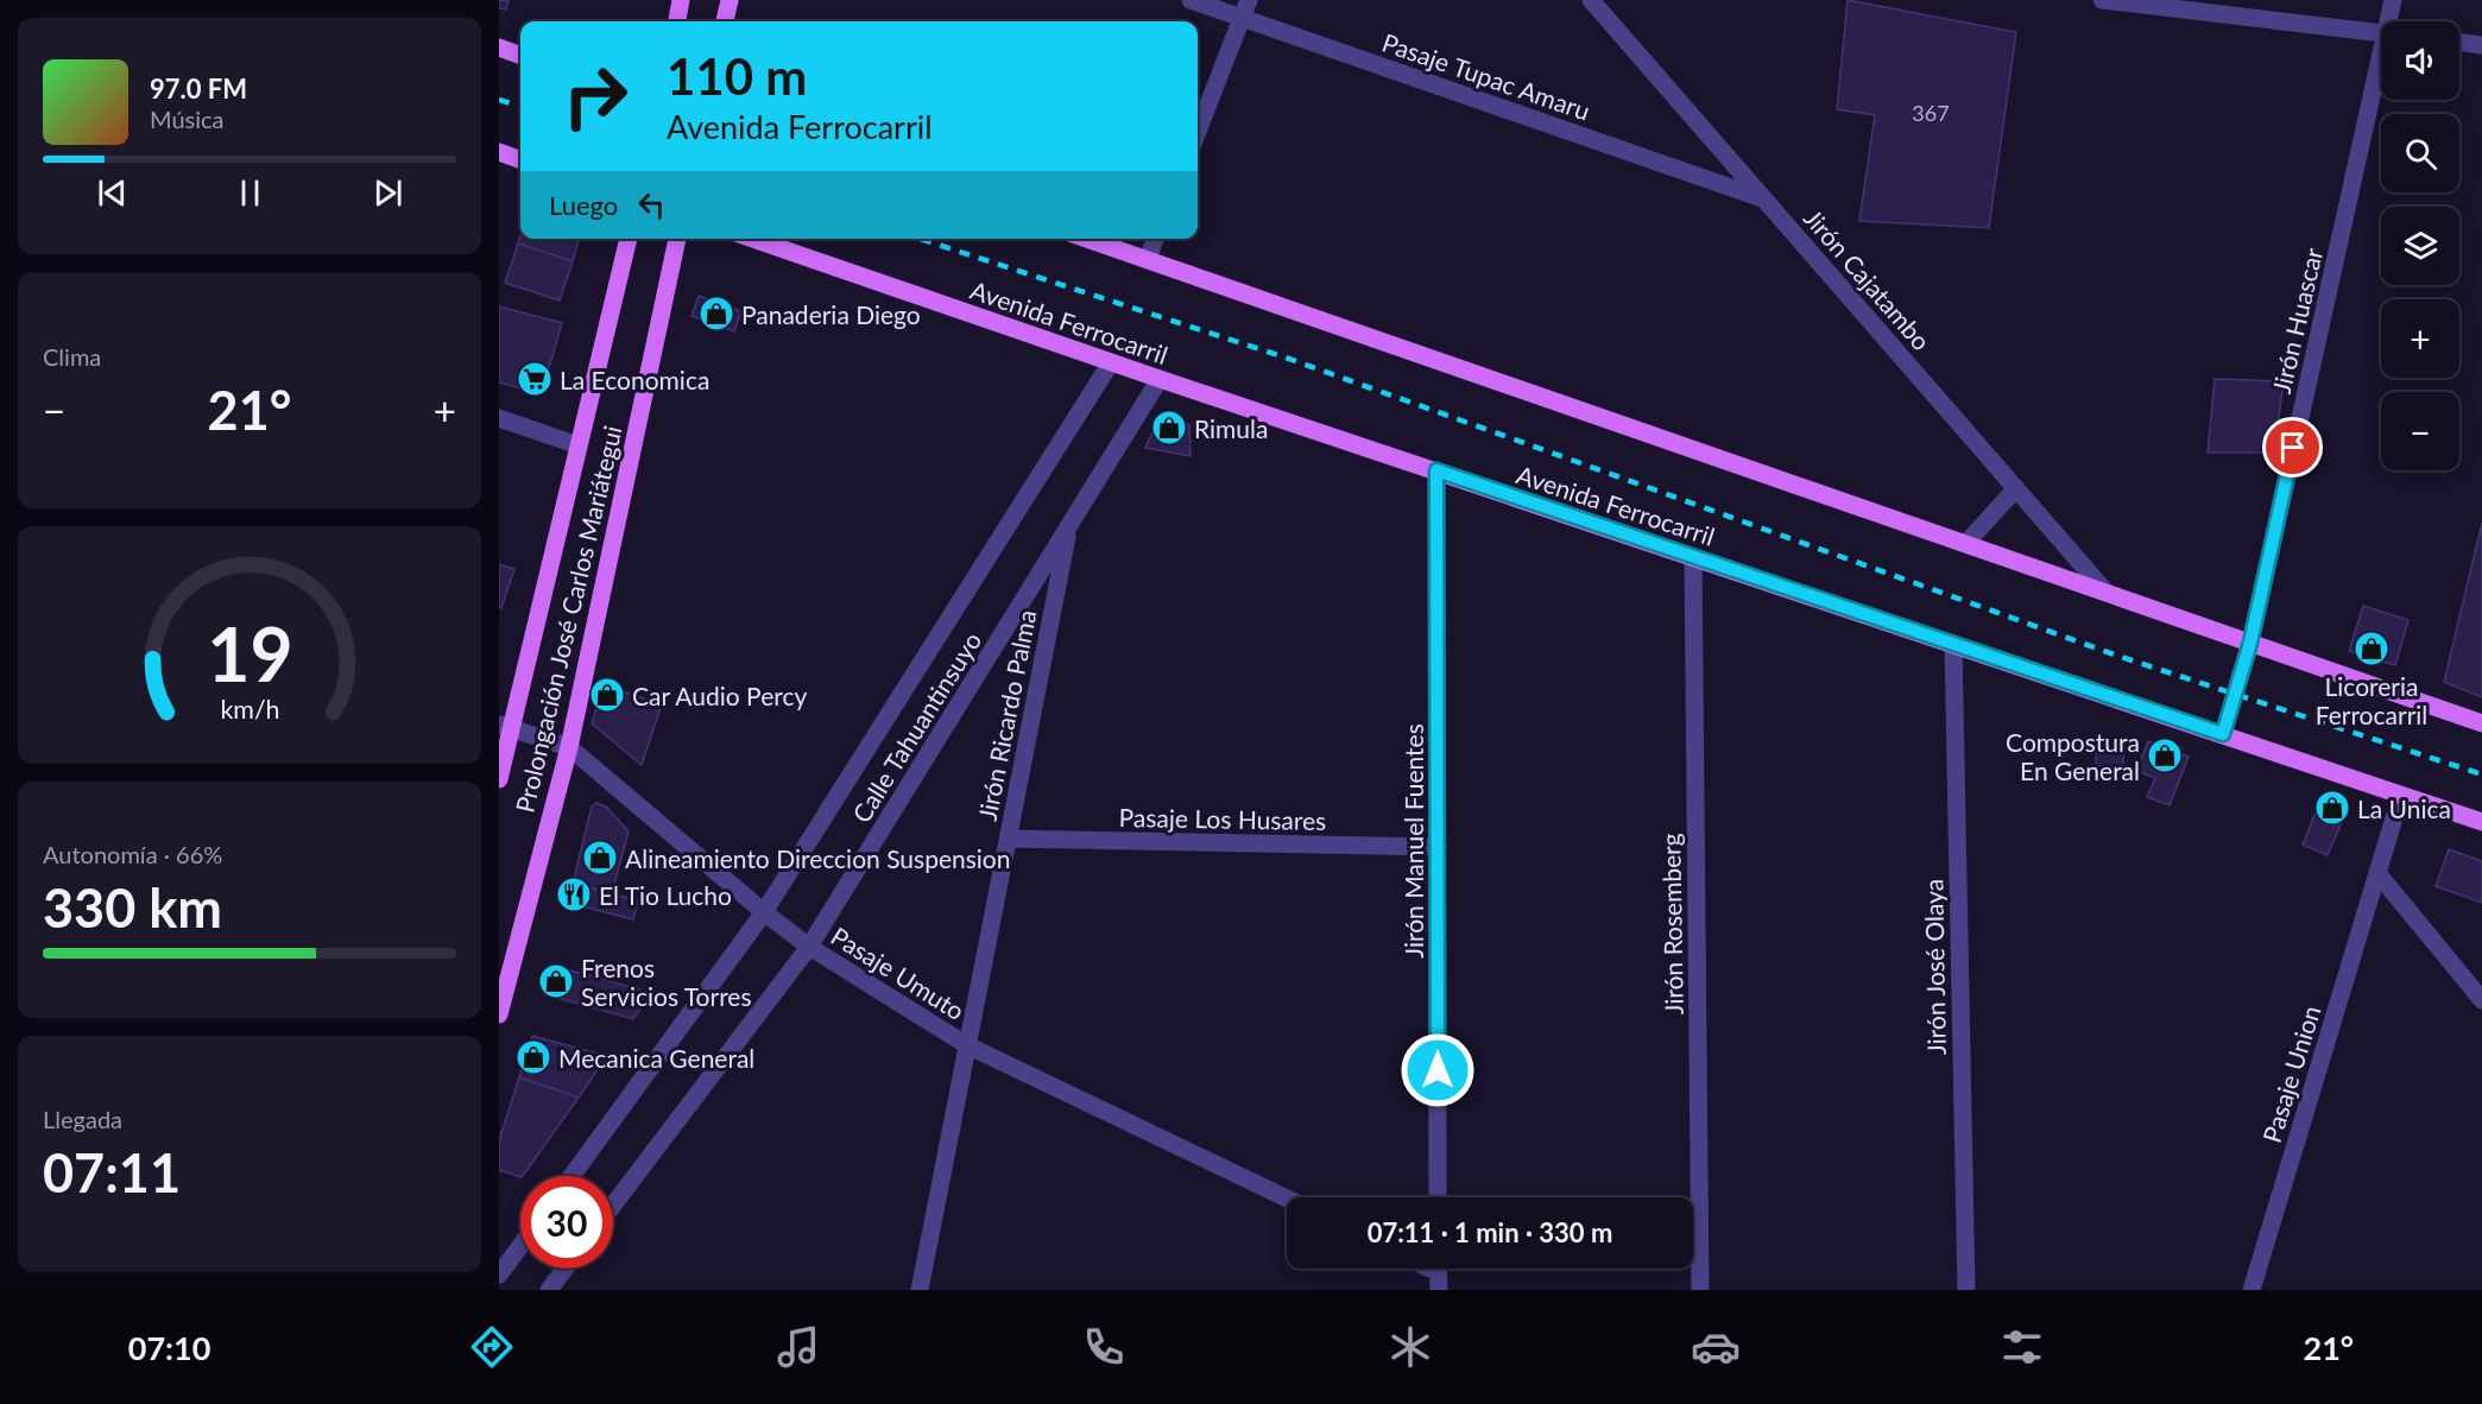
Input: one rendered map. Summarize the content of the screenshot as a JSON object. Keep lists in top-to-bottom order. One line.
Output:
{"streets":{"main road":["Avenida Ferrocarril","Prolongación José Carlos Mariátegui"],"street":["Pasaje Tupac Amaru","Jirón Cajatambo","Jirón Huascar","Jirón Ricardo Palma","Calle Tahuantinsuyo","Pasaje Los Husares","Jirón Manuel Fuentes","Jirón Rosemberg","Jirón José Olaya","Pasaje Umuto","Pasaje Union"]},"crossings":[["Pasaje Tupac Amaru","Jirón Cajatambo"],["Jirón Huascar","Avenida Ferrocarril"],["Avenida Ferrocarril","Calle Tahuantinsuyo"],["Avenida Ferrocarril","Jirón Manuel Fuentes"],["Avenida Ferrocarril","Jirón Rosemberg"],["Avenida Ferrocarril","Jirón José Olaya"],["Prolongación José Carlos Mariátegui","Pasaje Umuto"],["Jirón Ricardo Palma","Calle Tahuantinsuyo"],["Jirón Ricardo Palma","Pasaje Los Husares"],["Jirón Ricardo Palma","Pasaje Umuto"],["Calle Tahuantinsuyo","Pasaje Umuto"],["Pasaje Los Husares","Jirón Manuel Fuentes"]],"places":{"shop":["Panaderia Diego","Rimula","Licoreria Ferrocarril","Car Audio Percy","Compostura En General","La Unica","Alineamiento Direccion Suspension","Frenos Servicios Torres","Mecanica General"],"supermarket":["La Economica"],"restaurant":["El Tio Lucho"]},"house_numbers":["367"],"page":{"map_buttons":["+","−"],"turn":["110 m","Avenida Ferrocarril"],"song":["97.0 FM","Música"],"then":"Luego","tile":["Clima",["Autonomía · 66%","330 km"],["Llegada","07:11"]],"heat":["−","21°","+"],"limit":"30","trip":"07:11 · 1 min · 330 m","tabs":["07:10","21°"],"gauge":["19","km/h"]}}
